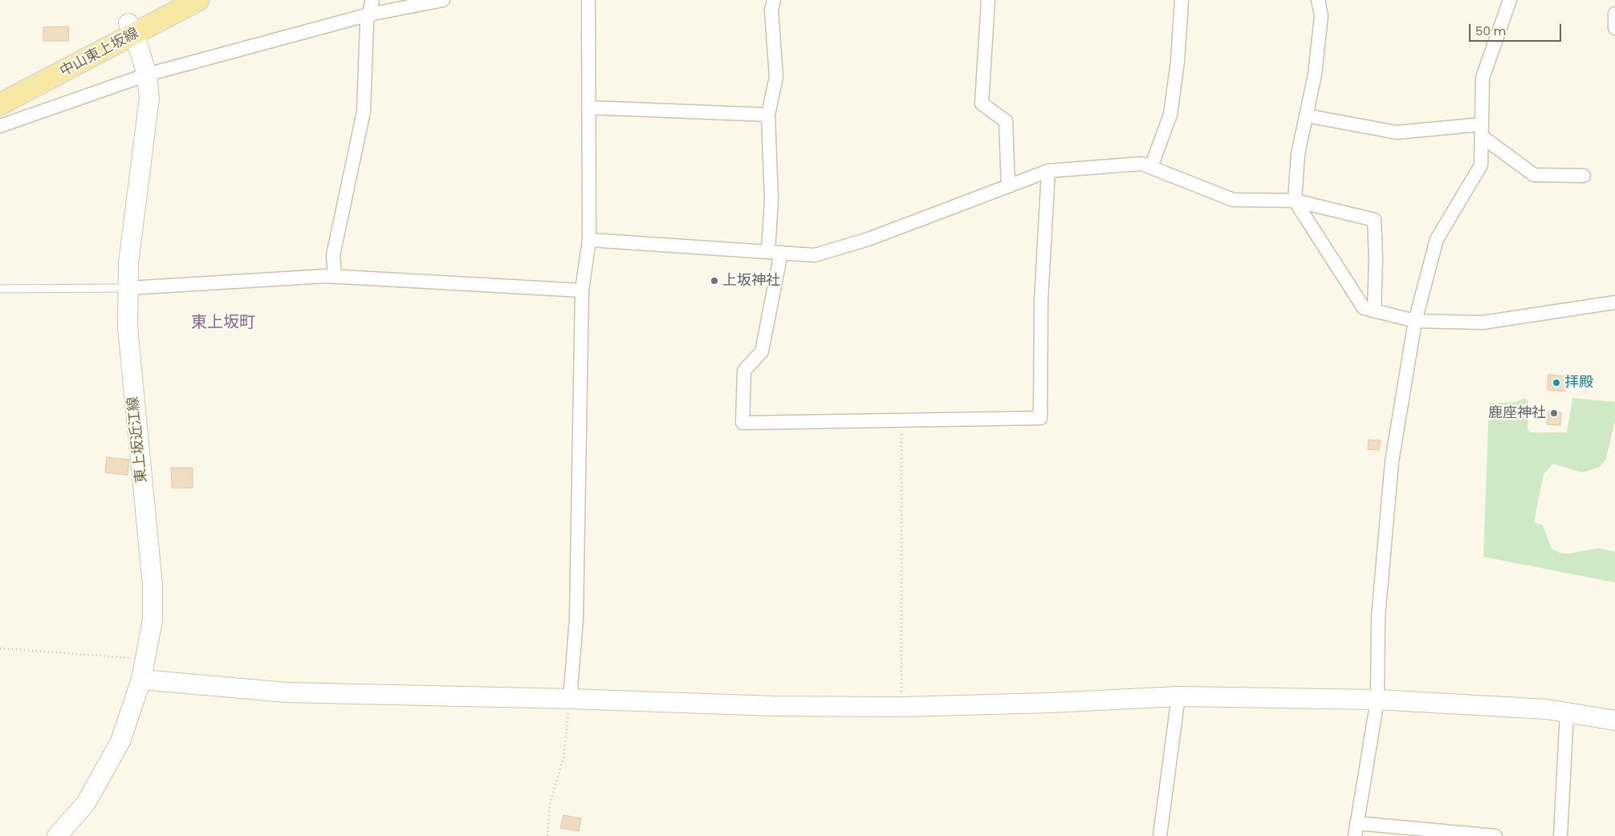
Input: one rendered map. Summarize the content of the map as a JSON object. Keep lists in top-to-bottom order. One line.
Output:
{"streets":{"main road":["中山東上坂線"],"street":["東上坂近江線"]},"crossings":[["中山東上坂線","東上坂近江線"]],"districts":["東上坂町"],"places":["上坂神社","拝殿","鹿座神社"],"scale_bar":"50 m"}
